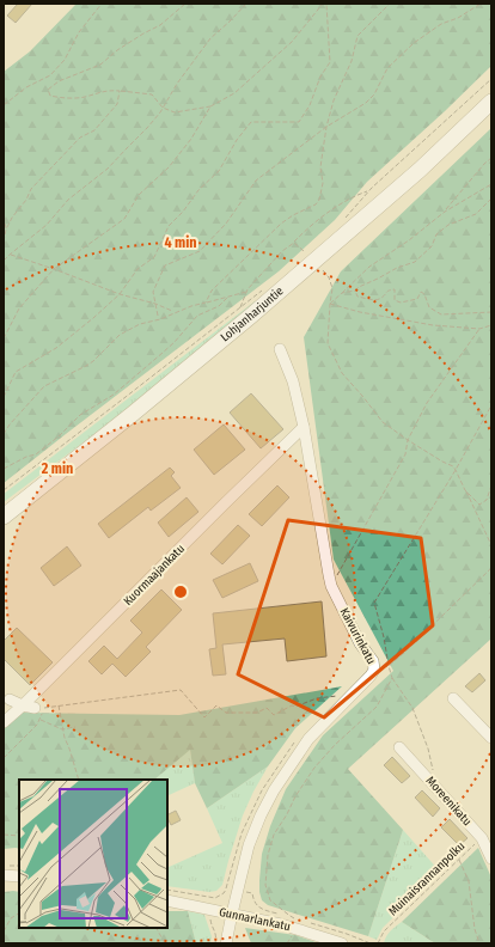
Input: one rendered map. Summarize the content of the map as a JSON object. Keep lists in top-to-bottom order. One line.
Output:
{"streets":{"highway":["Lohjanharjuntie"],"street":["Kuormaajankatu","Kaivurinkatu","Moreenikatu","Gunnarlankatu"],"path":["Muinaisrannanpolku"]},"crossings":[["Kuormaajankatu","Kaivurinkatu"],["Kaivurinkatu","Gunnarlankatu"],["Moreenikatu","Muinaisrannanpolku"]],"rings":["4 min","2 min"]}
